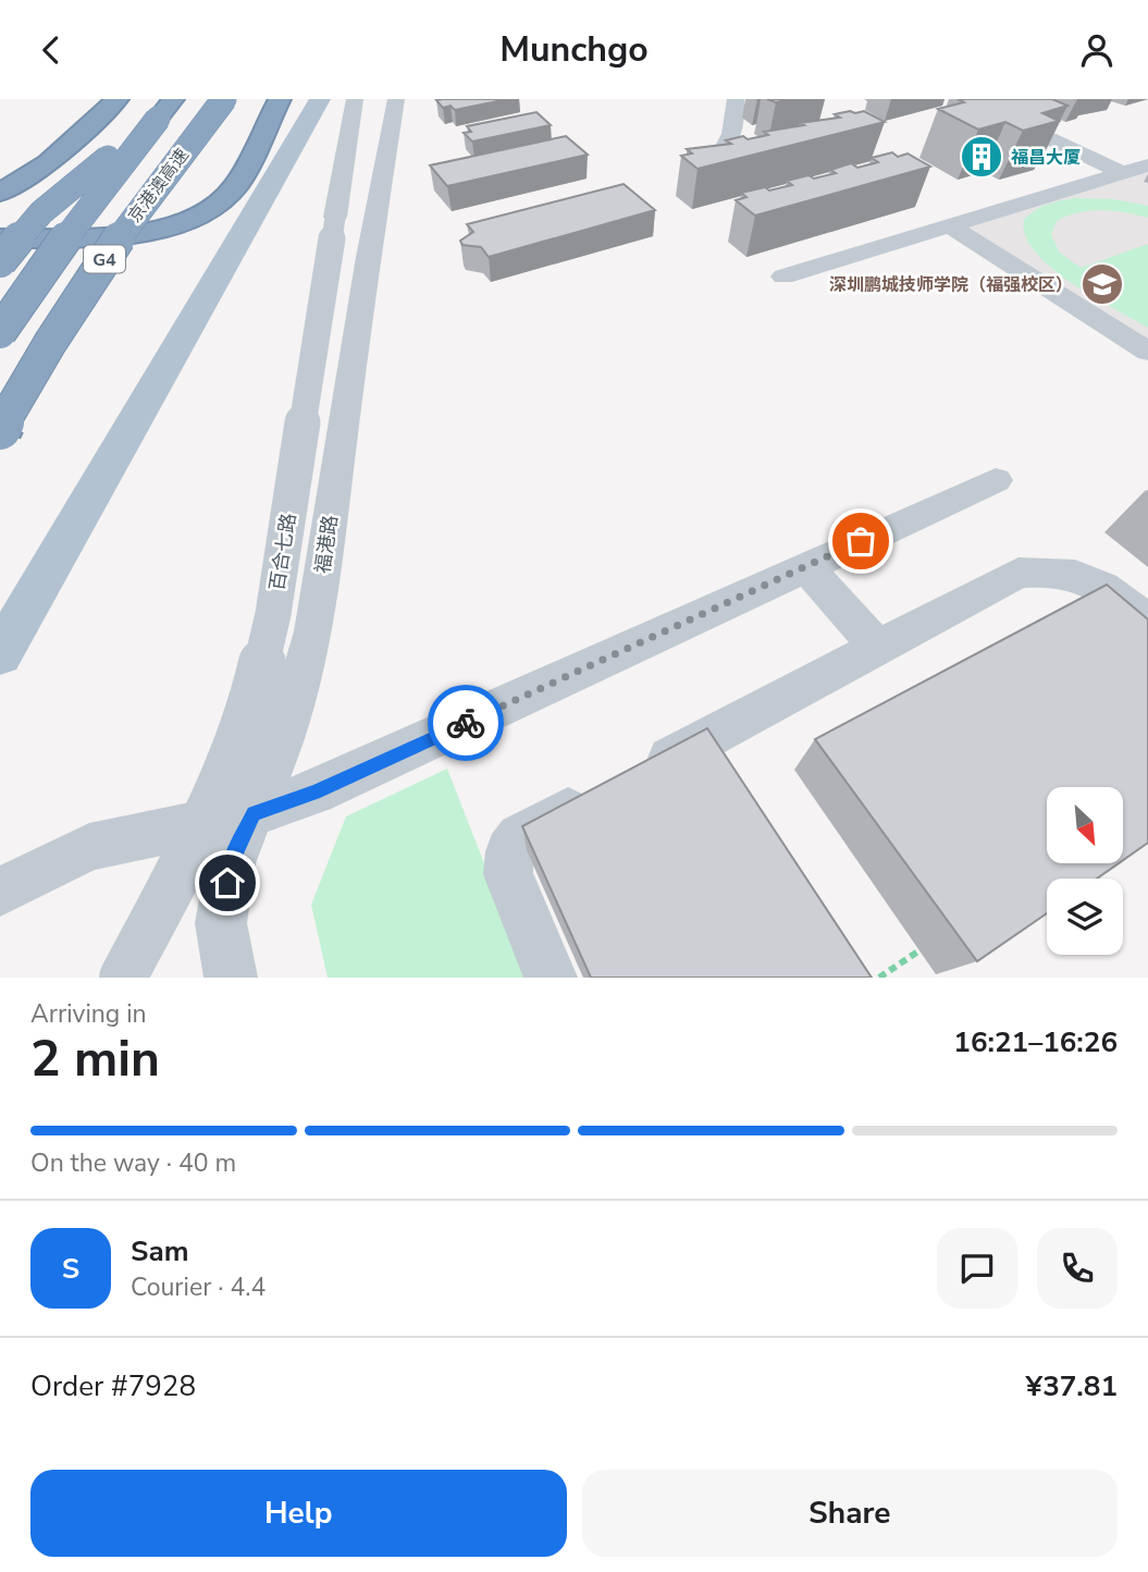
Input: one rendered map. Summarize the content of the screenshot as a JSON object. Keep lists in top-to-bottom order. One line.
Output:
{"streets":{"highway":["京港澳高速","G4"],"street":["福港路","百合七路"]},"places":{"building":["福昌大厦"],"school or university":["深圳鹏城技师学院（福强校区）"]},"north":"bottom right","page":{"header":"Munchgo","heading":["2 min","Arriving in","16:21–16:26"],"panel":["Sam","Courier · 4.4","Order #7928","¥37.81"],"bar":"On the way · 40 m","round":"S","buttons":["Help","Share"]}}
